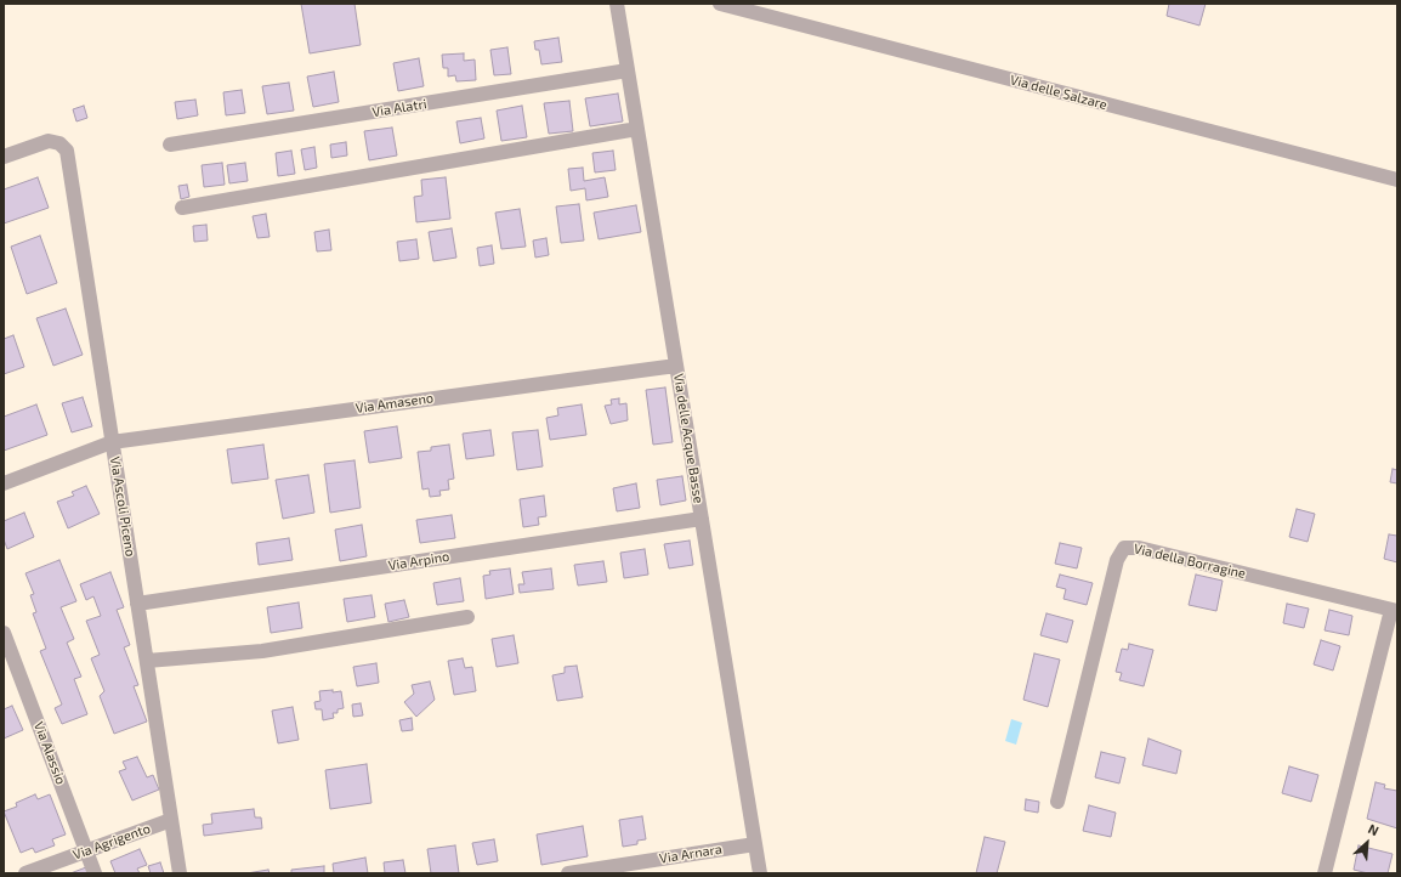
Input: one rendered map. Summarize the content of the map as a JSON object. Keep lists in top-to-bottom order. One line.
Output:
{"streets":{"street":["Via delle Salzare","Via Alatri","Via Amaseno","Via delle Acque Basse","Via Ascoli Piceno","Via Arpino","Via della Borragine","Via Alassio","Via Agrigento","Via Arnara"]},"crossings":[["Via Alatri","Via delle Acque Basse"],["Via Amaseno","Via delle Acque Basse"],["Via Amaseno","Via Ascoli Piceno"],["Via delle Acque Basse","Via Arpino"],["Via delle Acque Basse","Via Arnara"],["Via Ascoli Piceno","Via Arpino"],["Via Ascoli Piceno","Via Agrigento"],["Via Alassio","Via Agrigento"]],"north":"top right"}
